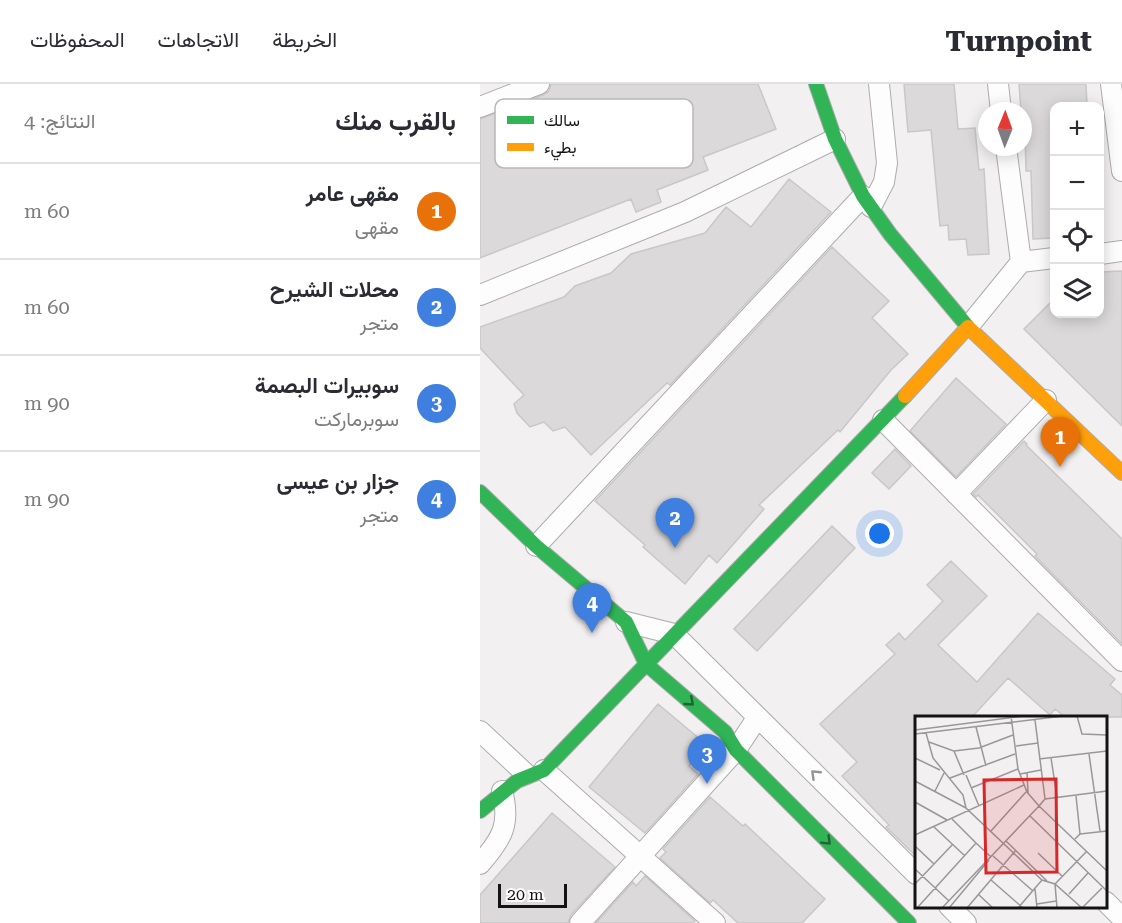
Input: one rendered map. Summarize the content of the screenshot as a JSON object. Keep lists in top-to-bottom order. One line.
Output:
{"legend":["سالك","بطيء"],"scale_bar":"20 m","north":"top","page":{"header":"Turnpoint","nav":["الخريطة","الاتجاهات","المحفوظات"],"heading":["بالقرب منك","النتائج: 4"],"map_buttons":["+","−"],"list":[{"mark":"1","name":"مقهى عامر","note":"مقهى","value":"60 m"},{"mark":"2","name":"محلات الشيرح","note":"متجر","value":"60 m"},{"mark":"3","name":"سوبيرات البصمة","note":"سوبرماركت","value":"90 m"},{"mark":"4","name":"جزار بن عيسى","note":"متجر","value":"90 m"}],"pins":["1","2","4","3"],"scale":"20 m"}}
